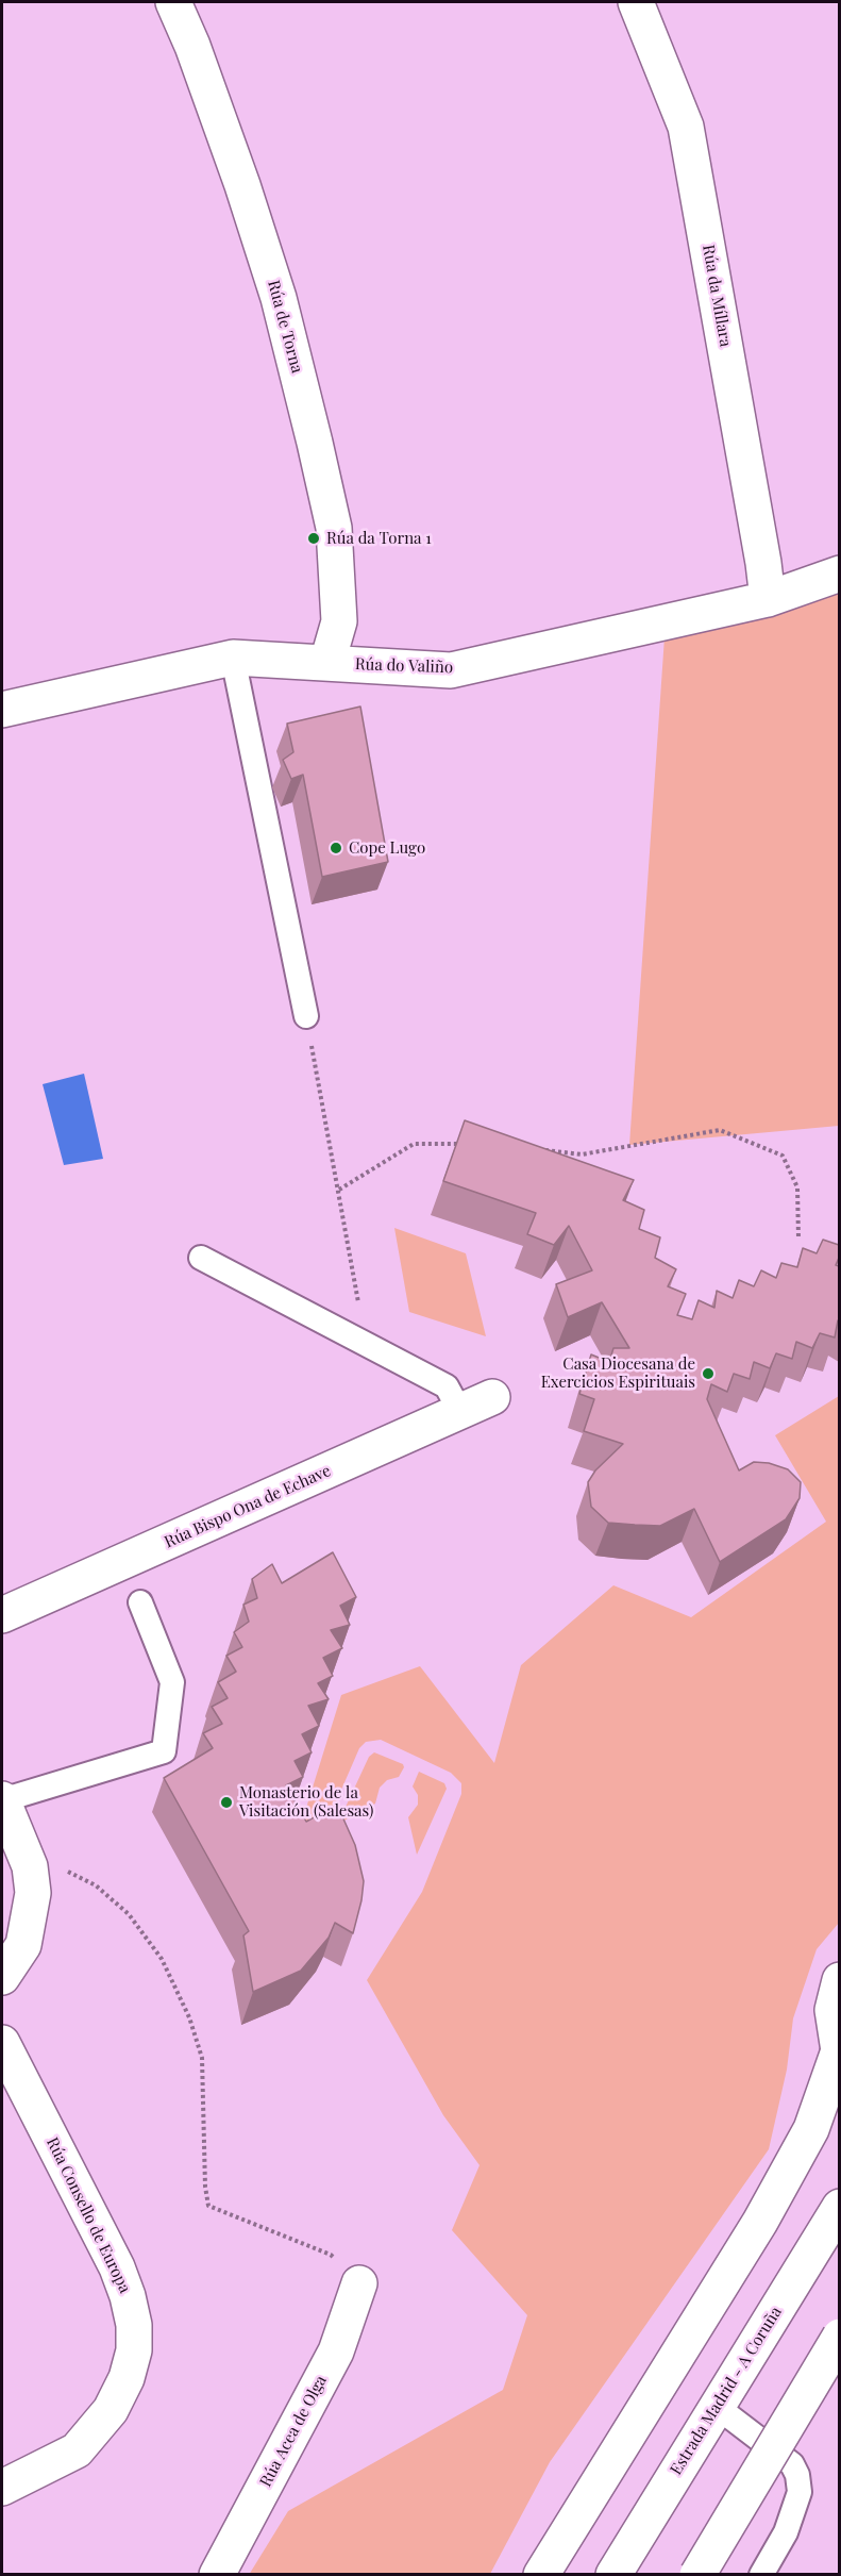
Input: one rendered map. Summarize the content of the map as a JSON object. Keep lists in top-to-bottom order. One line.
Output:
{"streets":{"main road":["Rúa da Míllara","Rúa de Torna","Rúa do Valiño","Rúa Bispo Ona de Echave","Rúa Consello de Europa","Estrada Madrid - A Coruña","Rúa Acea de Olga"]},"crossings":[["Rúa da Míllara","Rúa do Valiño"],["Rúa de Torna","Rúa do Valiño"]],"places":["Rúa da Torna 1","Cope Lugo","Casa Diocesana de Exercicios Espirituais","Monasterio de la Visitación (Salesas)"]}
